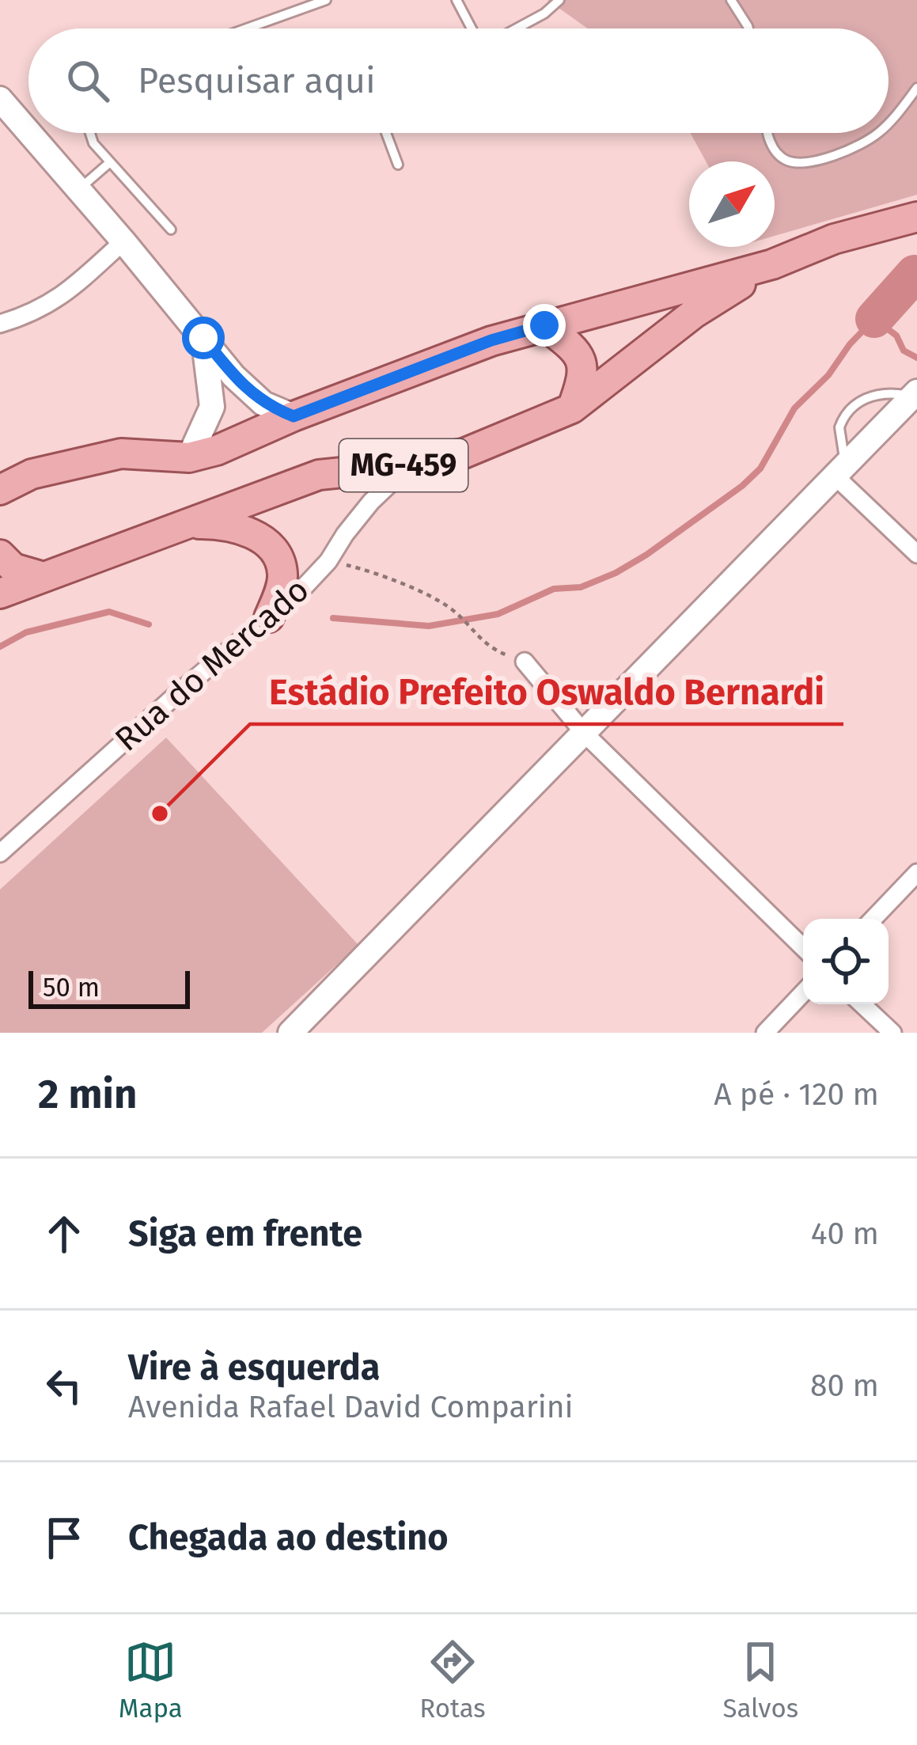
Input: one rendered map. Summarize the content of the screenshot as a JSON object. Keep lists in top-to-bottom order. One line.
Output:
{"streets":{"main road":["MG-459"],"street":["Rua do Mercado"]},"crossings":[["MG-459","Rua do Mercado"]],"places":["Estádio Prefeito Oswaldo Bernardi"],"scale_bar":"50 m","north":"top right","page":{"search":"Pesquisar aqui","scale":"50 m","heading":["2 min","A pé · 120 m"],"list":[["Siga em frente","40 m"],["Vire à esquerda","Avenida Rafael David Comparini","80 m"],"Chegada ao destino"],"nav":["Mapa","Rotas","Salvos"]}}
